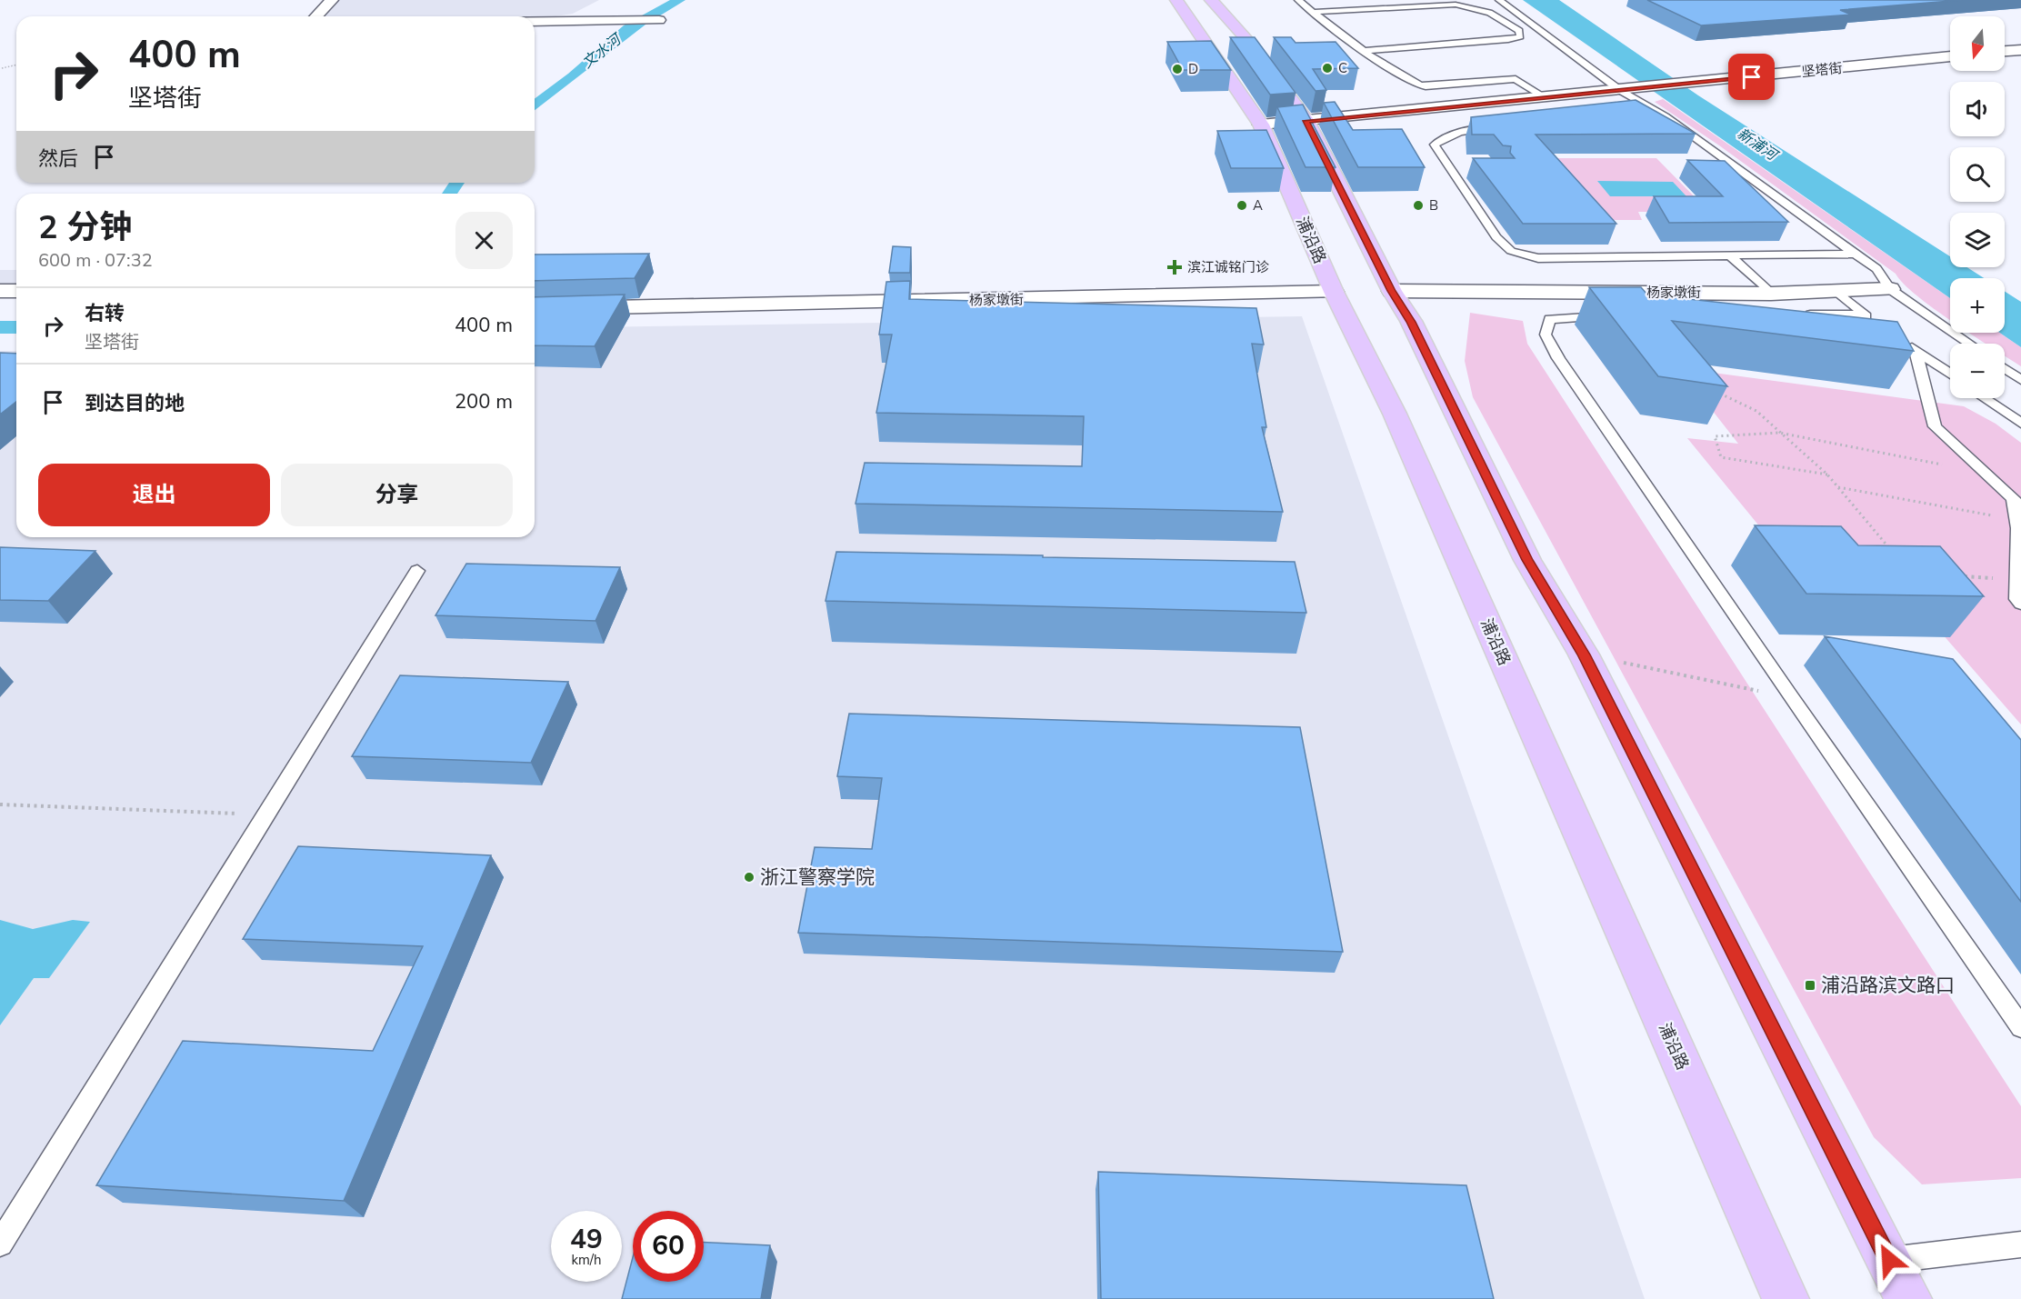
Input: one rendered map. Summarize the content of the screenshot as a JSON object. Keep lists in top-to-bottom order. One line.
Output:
{"streets":{"main road":["浦沿路"],"street":["坚塔街","杨家墩街"]},"crossings":[["坚塔街","浦沿路"],["浦沿路","杨家墩街"]],"water":["文水河","新浦河"],"places":{"other":["C","D","A","B","浙江警察学院"],"health":["滨江诚铭门诊"],"transit":["浦沿路滨文路口"]},"north":"bottom","page":{"map_buttons":["+","−"],"turn":["400 m","坚塔街"],"then":"然后","heading":["2 分钟","600 m · 07:32"],"list":[{"name":"右转","note":"坚塔街","value":"400 m"},{"name":"到达目的地","value":"200 m"}],"buttons":["退出","分享"],"speed":"49 km/h","limit":"60"}}
